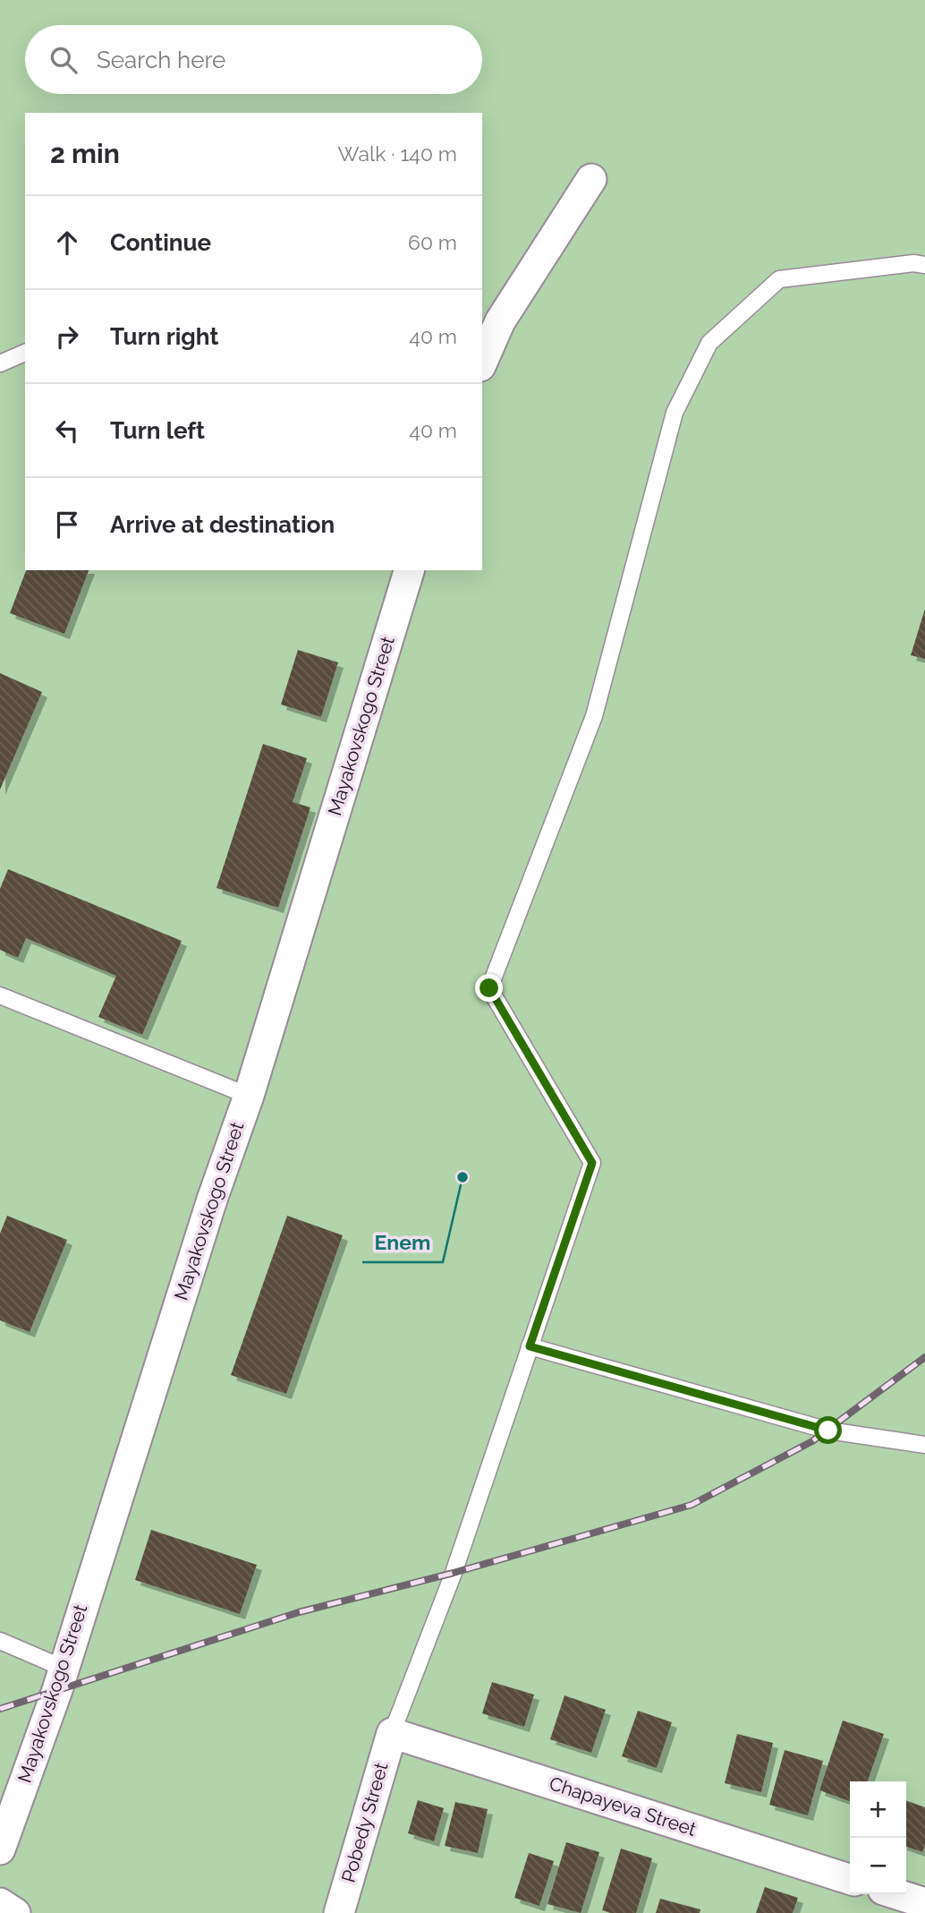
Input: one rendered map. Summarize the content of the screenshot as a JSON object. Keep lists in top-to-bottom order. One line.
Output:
{"streets":{"street":["Mayakovskogo Street","Chapayeva Street","Pobedy Street"]},"crossings":[["Chapayeva Street","Pobedy Street"]],"places":["Enem"],"page":{"search":"Search here","heading":["2 min","Walk · 140 m"],"list":[["Continue","60 m"],["Turn right","40 m"],["Turn left","40 m"],"Arrive at destination"],"map_buttons":["+","−"]}}
